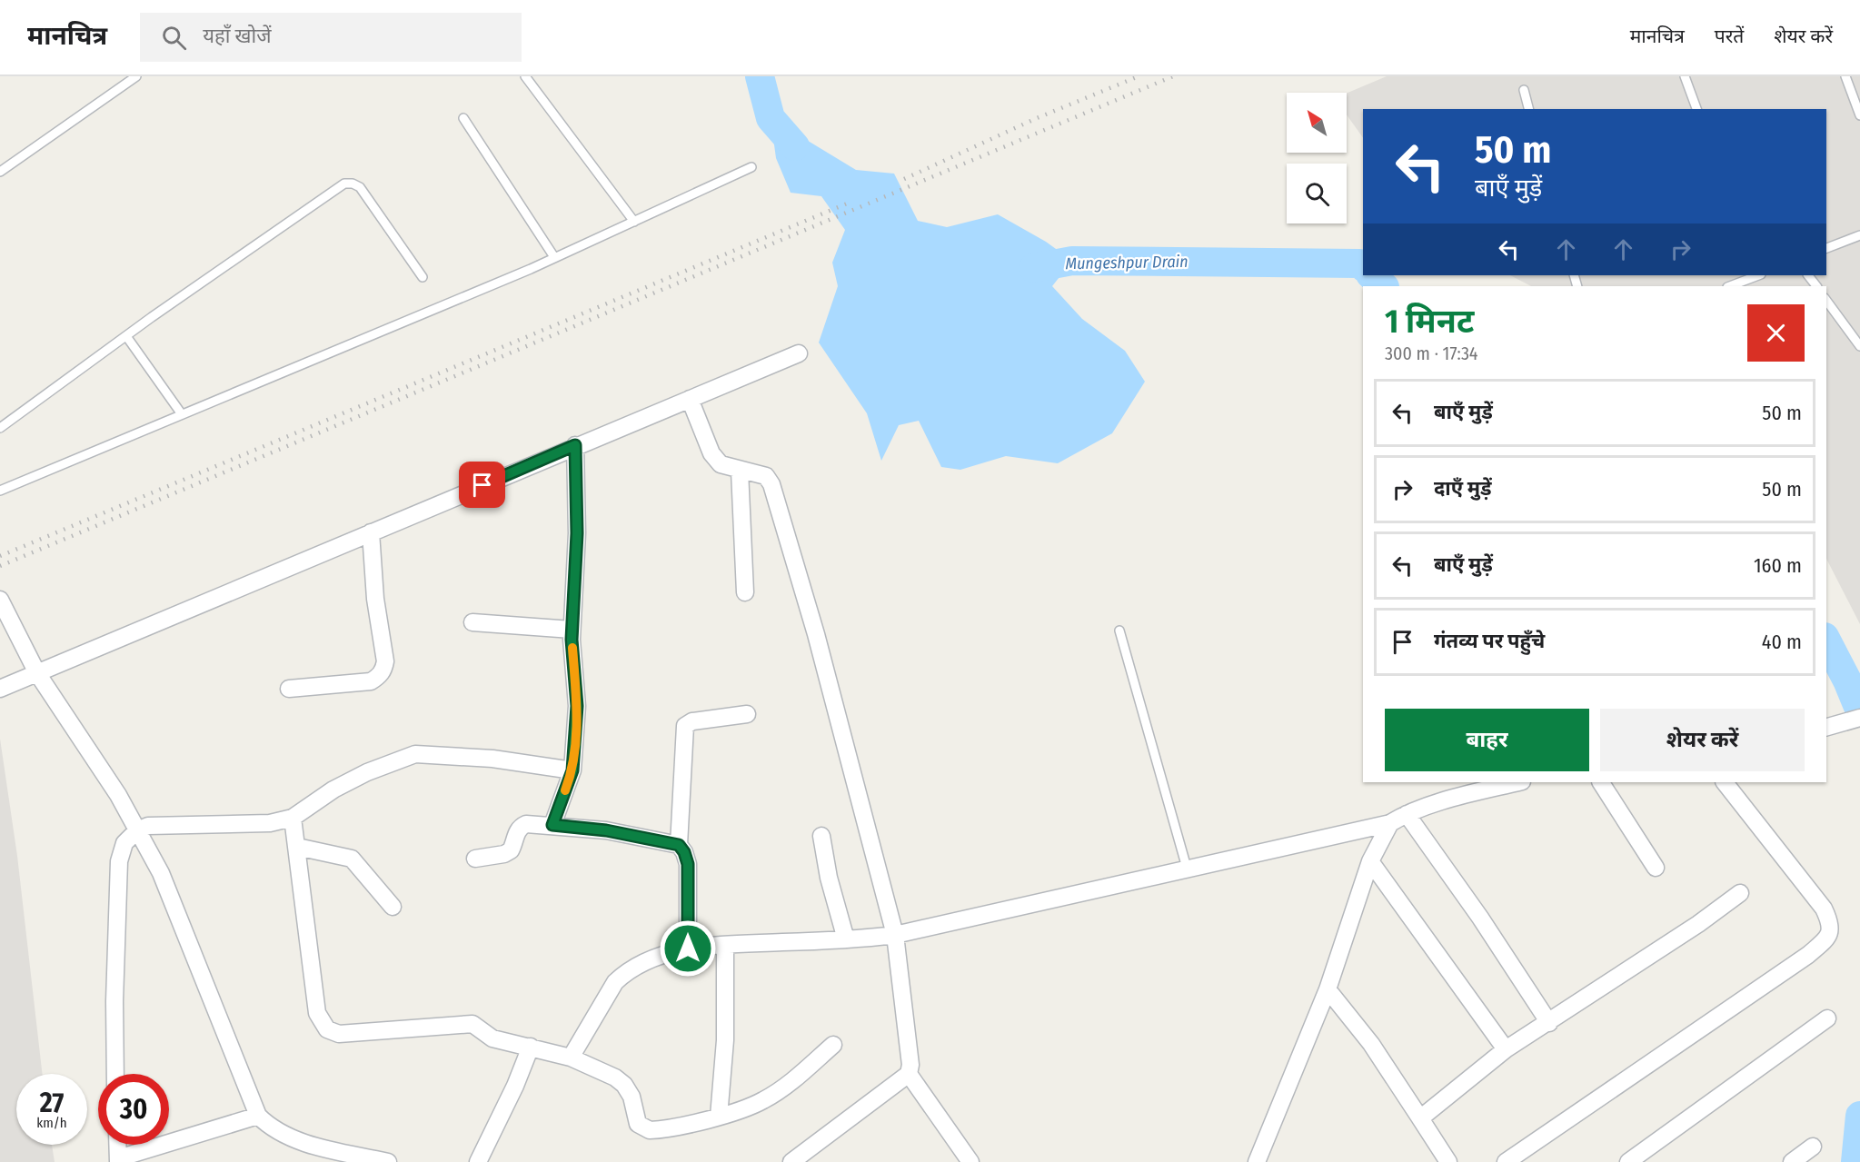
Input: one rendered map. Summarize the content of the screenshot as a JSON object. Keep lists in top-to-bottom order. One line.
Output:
{"water":["Mungeshpur Drain"],"north":"top left","page":{"header":"मानचित्र","search":"यहाँ खोजें","nav":["मानचित्र","परतें","शेयर करें"],"turn":["50 m","बाएँ मुड़ें"],"heading":["1 मिनट","300 m · 17:34"],"list":[{"name":"बाएँ मुड़ें","value":"50 m"},{"name":"दाएँ मुड़ें","value":"50 m"},{"name":"बाएँ मुड़ें","value":"160 m"},{"name":"गंतव्य पर पहुँचे","value":"40 m"}],"buttons":["बाहर","शेयर करें"],"speed":"27 km/h","limit":"30"}}
